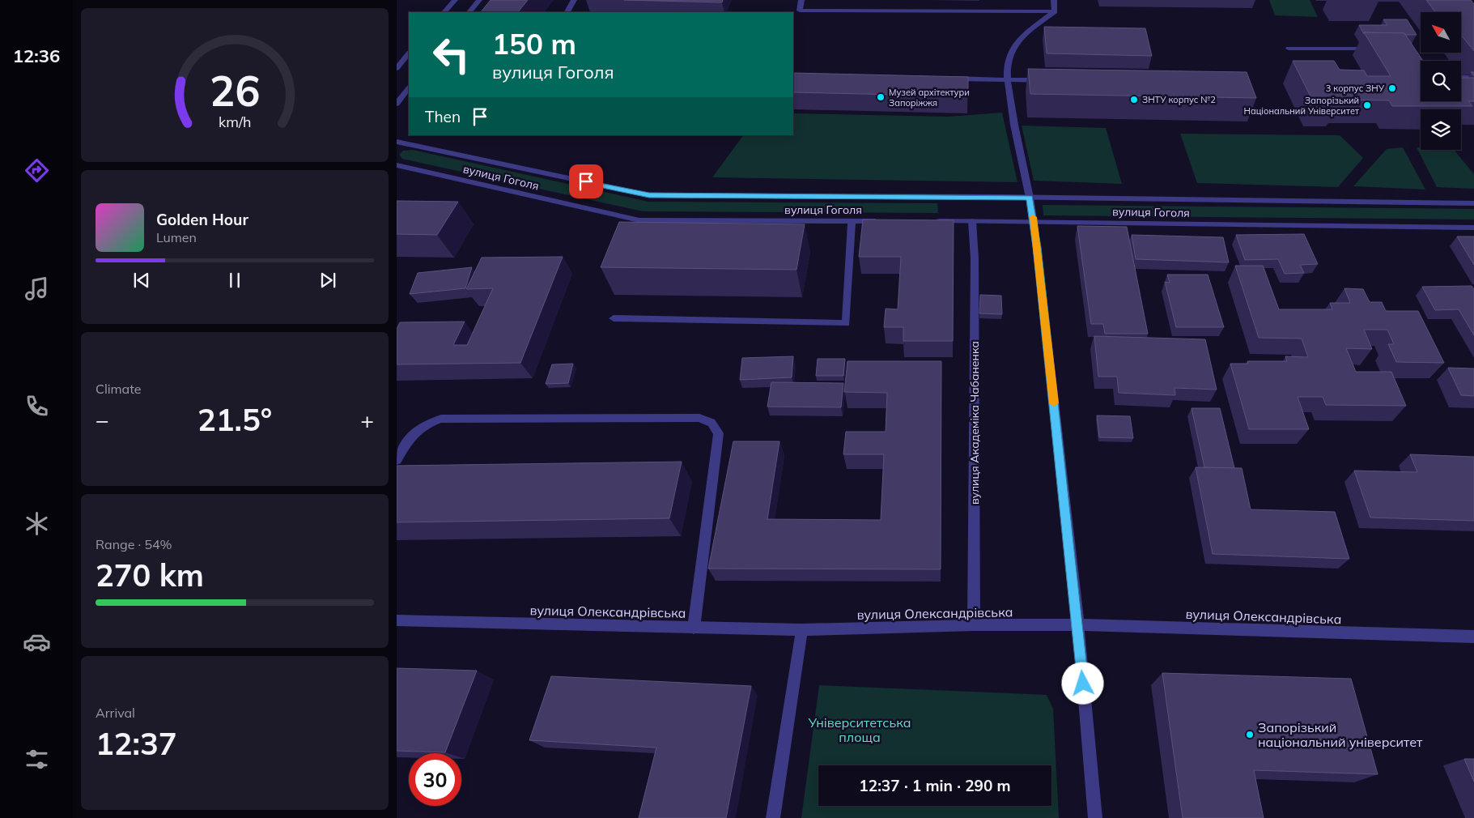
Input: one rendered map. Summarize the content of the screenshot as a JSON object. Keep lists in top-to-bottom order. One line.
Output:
{"streets":{"street":["вулиця Гоголя","вулиця Академіка Чабаненка","вулиця Олександрівська"]},"crossings":[["вулиця Гоголя","вулиця Академіка Чабаненка"],["вулиця Академіка Чабаненка","вулиця Олександрівська"]],"parks":["Університетська площа"],"places":["3 корпус ЗНУ","Музей архітектури Запоріжжя","ЗНТУ корпус №2","Запорізький Національний Університет","Запорізький національний університет"],"north":"top left","page":{"tabs":"12:36","turn":["150 m","вулиця Гоголя"],"then":"Then","song":["Golden Hour","Lumen"],"tile":["Climate",["Range · 54%","270 km"],["Arrival","12:37"]],"heat":["−","21.5°","+"],"limit":"30","trip":"12:37 · 1 min · 290 m","gauge":["26","km/h"]}}
